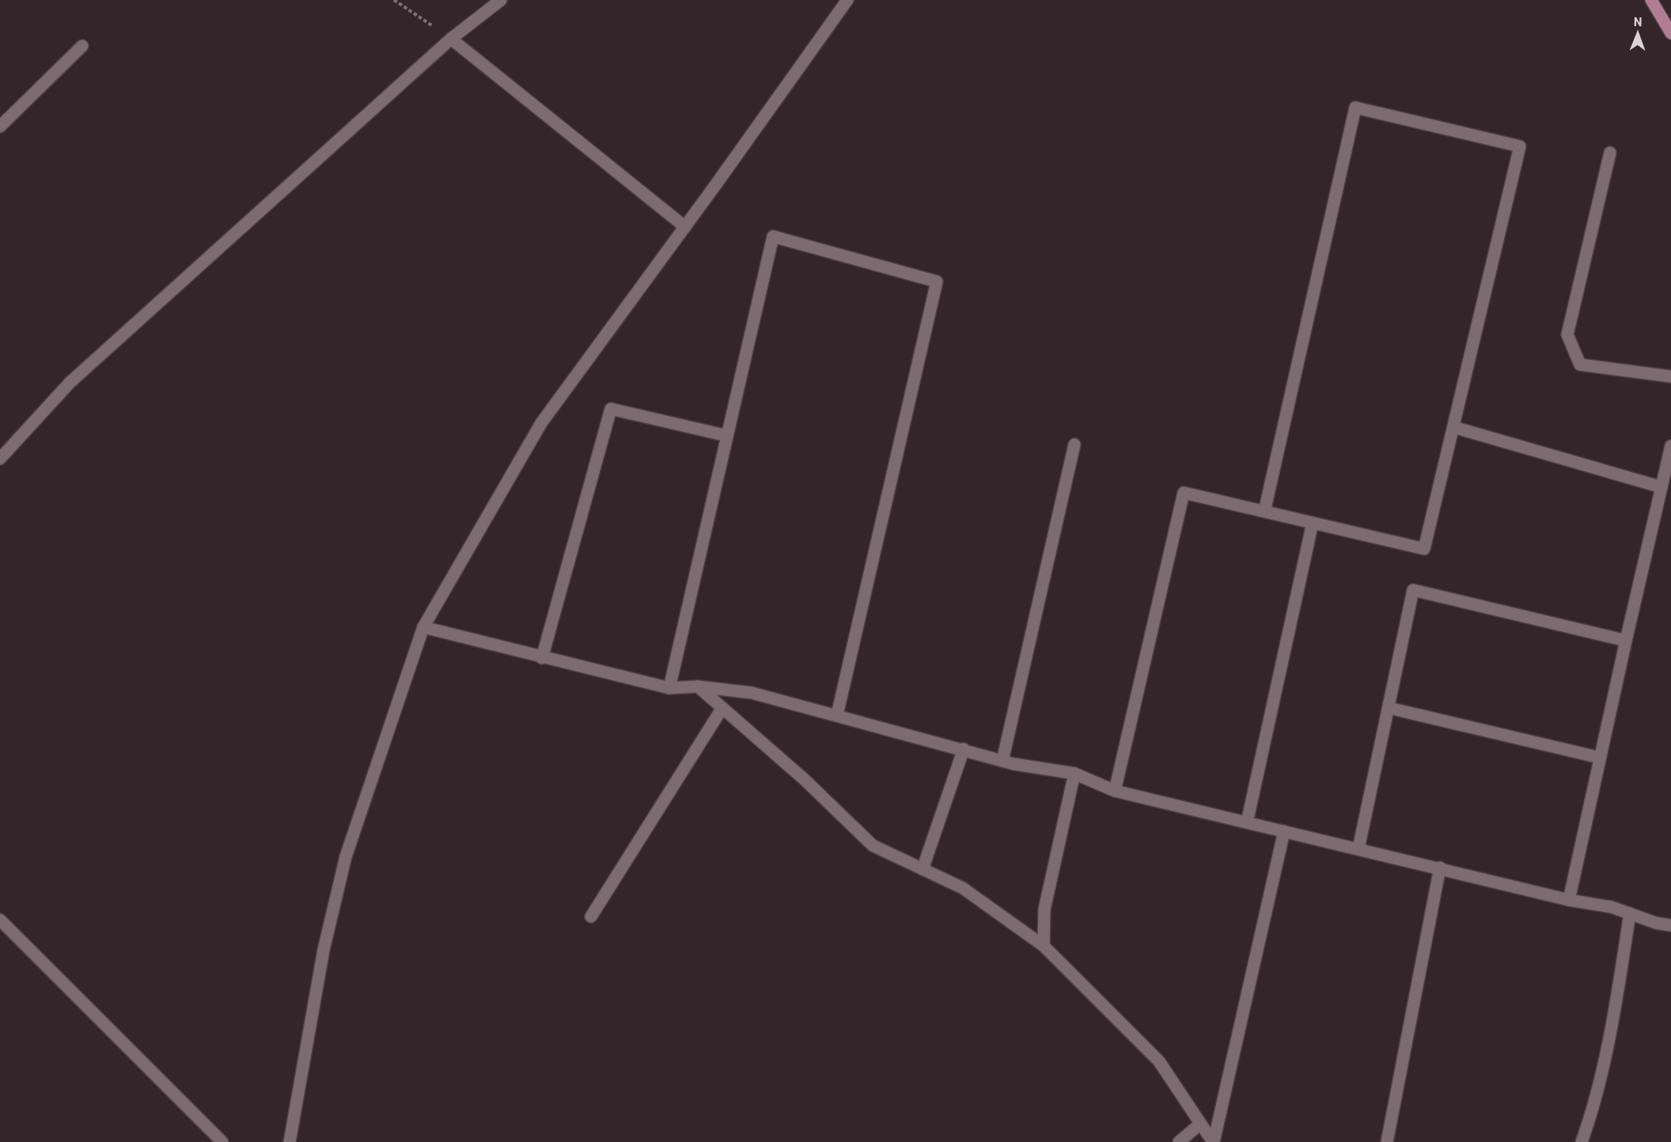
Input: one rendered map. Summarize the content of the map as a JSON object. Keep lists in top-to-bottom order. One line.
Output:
{"north":"top"}
